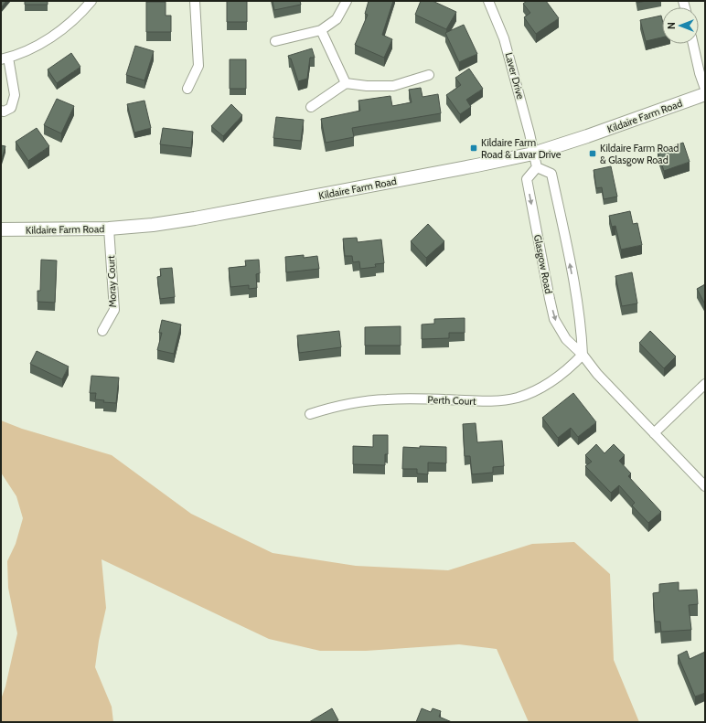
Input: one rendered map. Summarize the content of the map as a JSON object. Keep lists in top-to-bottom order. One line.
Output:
{"streets":{"main road":["Kildaire Farm Road"],"street":["Laver Drive","Glasgow Road","Moray Court","Perth Court"]},"crossings":[["Laver Drive","Kildaire Farm Road"],["Kildaire Farm Road","Moray Court"],["Glasgow Road","Perth Court"]],"places":{"transit":["Kildaire Farm Road & Lavar Drive","Kildaire Farm Road & Glasgow Road"]},"north":"left"}
